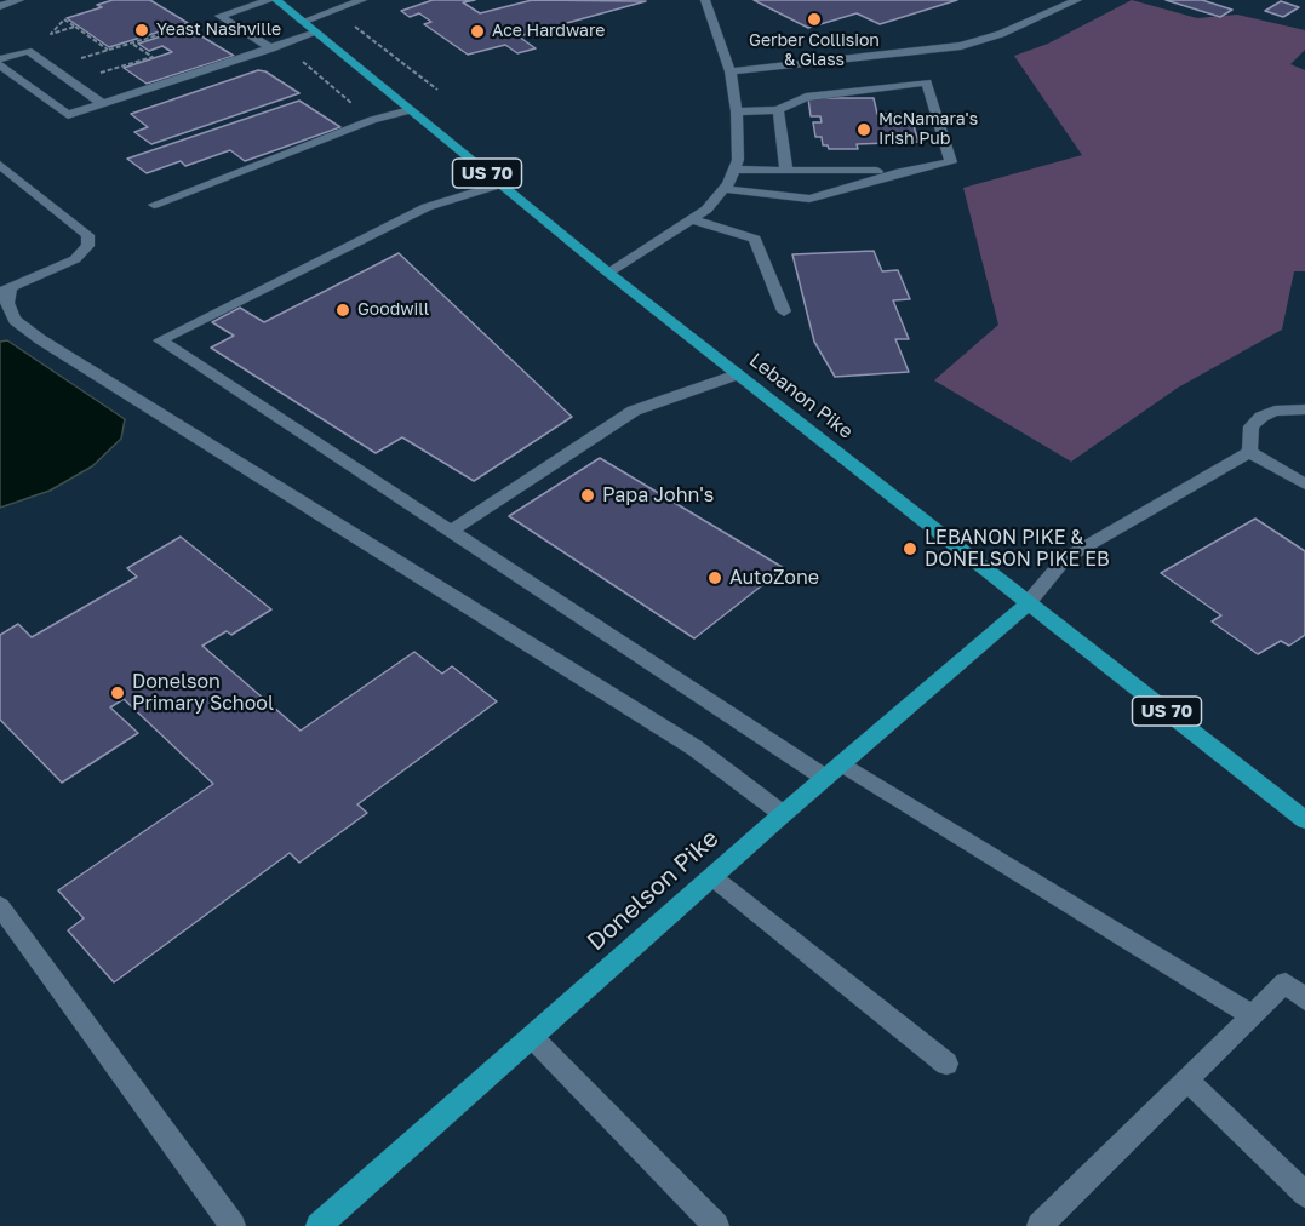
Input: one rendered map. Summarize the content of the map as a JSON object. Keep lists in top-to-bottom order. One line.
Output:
{"streets":{"main road":["US 70","Lebanon Pike","Donelson Pike"]},"crossings":[["Lebanon Pike","Donelson Pike"]],"places":["Gerber Collision & Glass","Yeast Nashville","Ace Hardware","McNamara's Irish Pub","Goodwill","Papa John's","LEBANON PIKE & DONELSON PIKE EB","AutoZone","Donelson Primary School"]}
